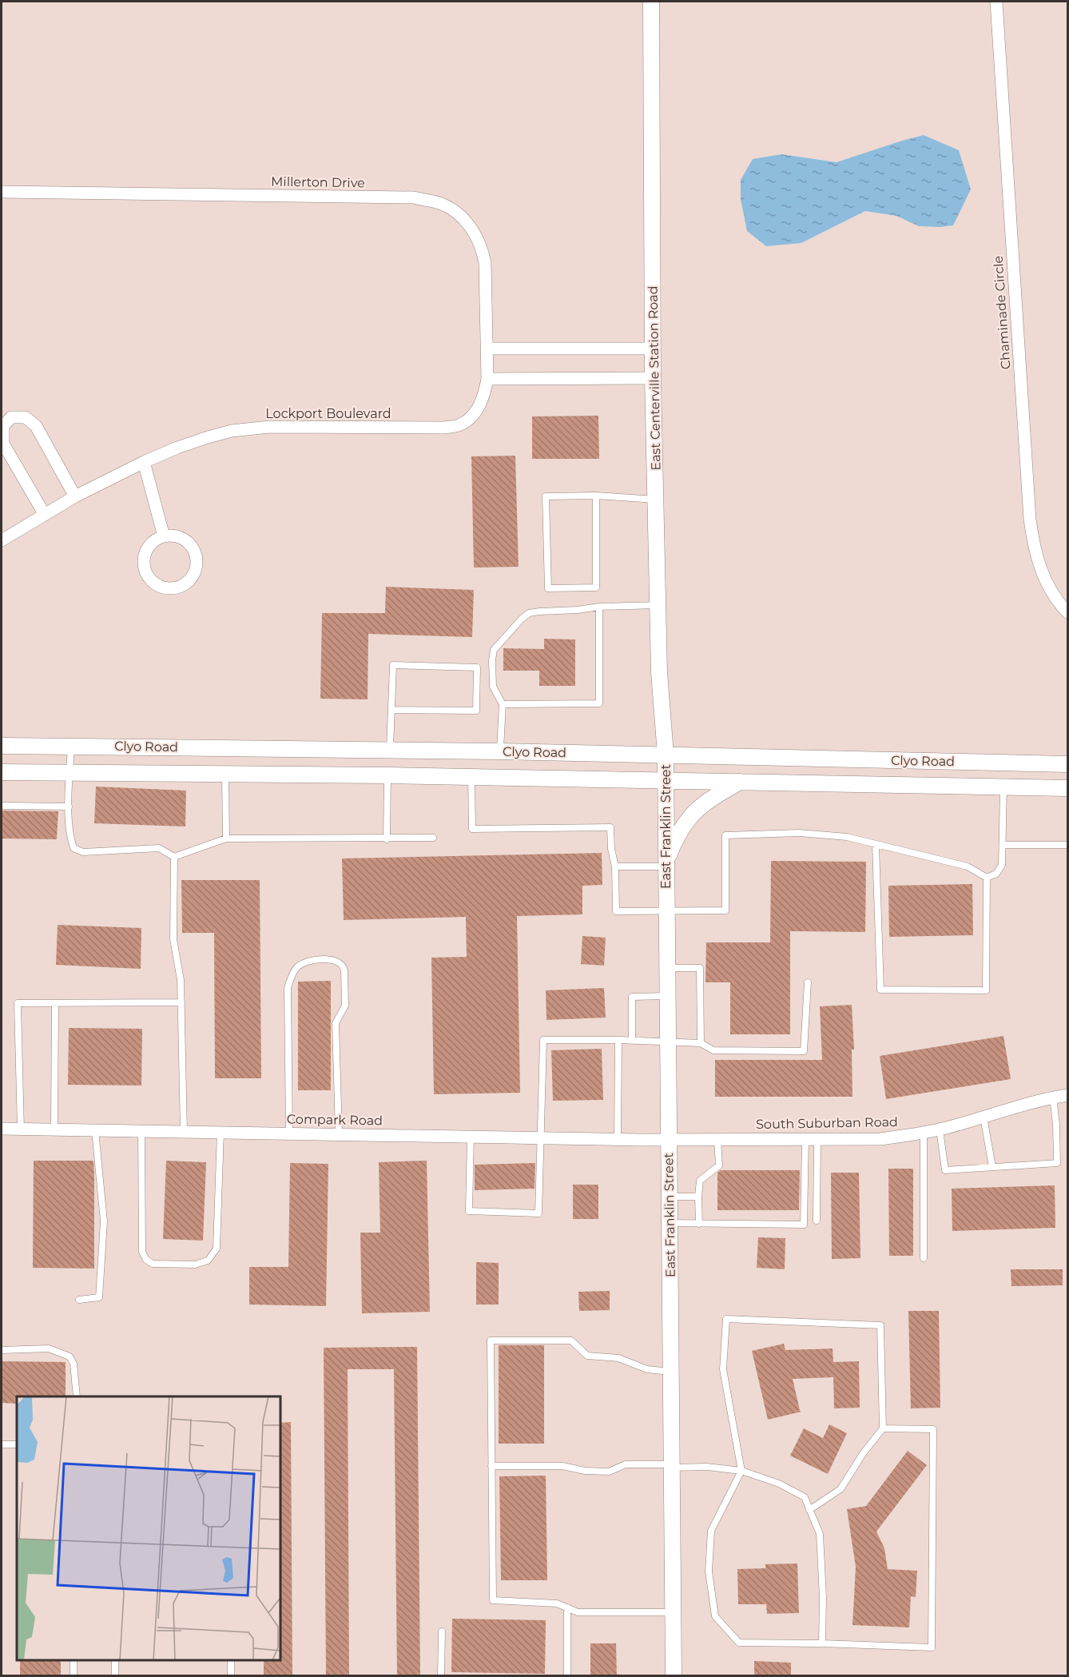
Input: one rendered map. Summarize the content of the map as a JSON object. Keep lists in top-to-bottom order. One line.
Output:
{"streets":{"street":["Millerton Drive","Chaminade Circle","East Centerville Station Road","Lockport Boulevard","Clyo Road","East Franklin Street","Compark Road","South Suburban Road"]},"crossings":[["Millerton Drive","Lockport Boulevard"],["East Centerville Station Road","Clyo Road"],["East Centerville Station Road","East Franklin Street"],["Clyo Road","East Franklin Street"],["East Franklin Street","Compark Road"],["East Franklin Street","South Suburban Road"],["Compark Road","South Suburban Road"]]}
